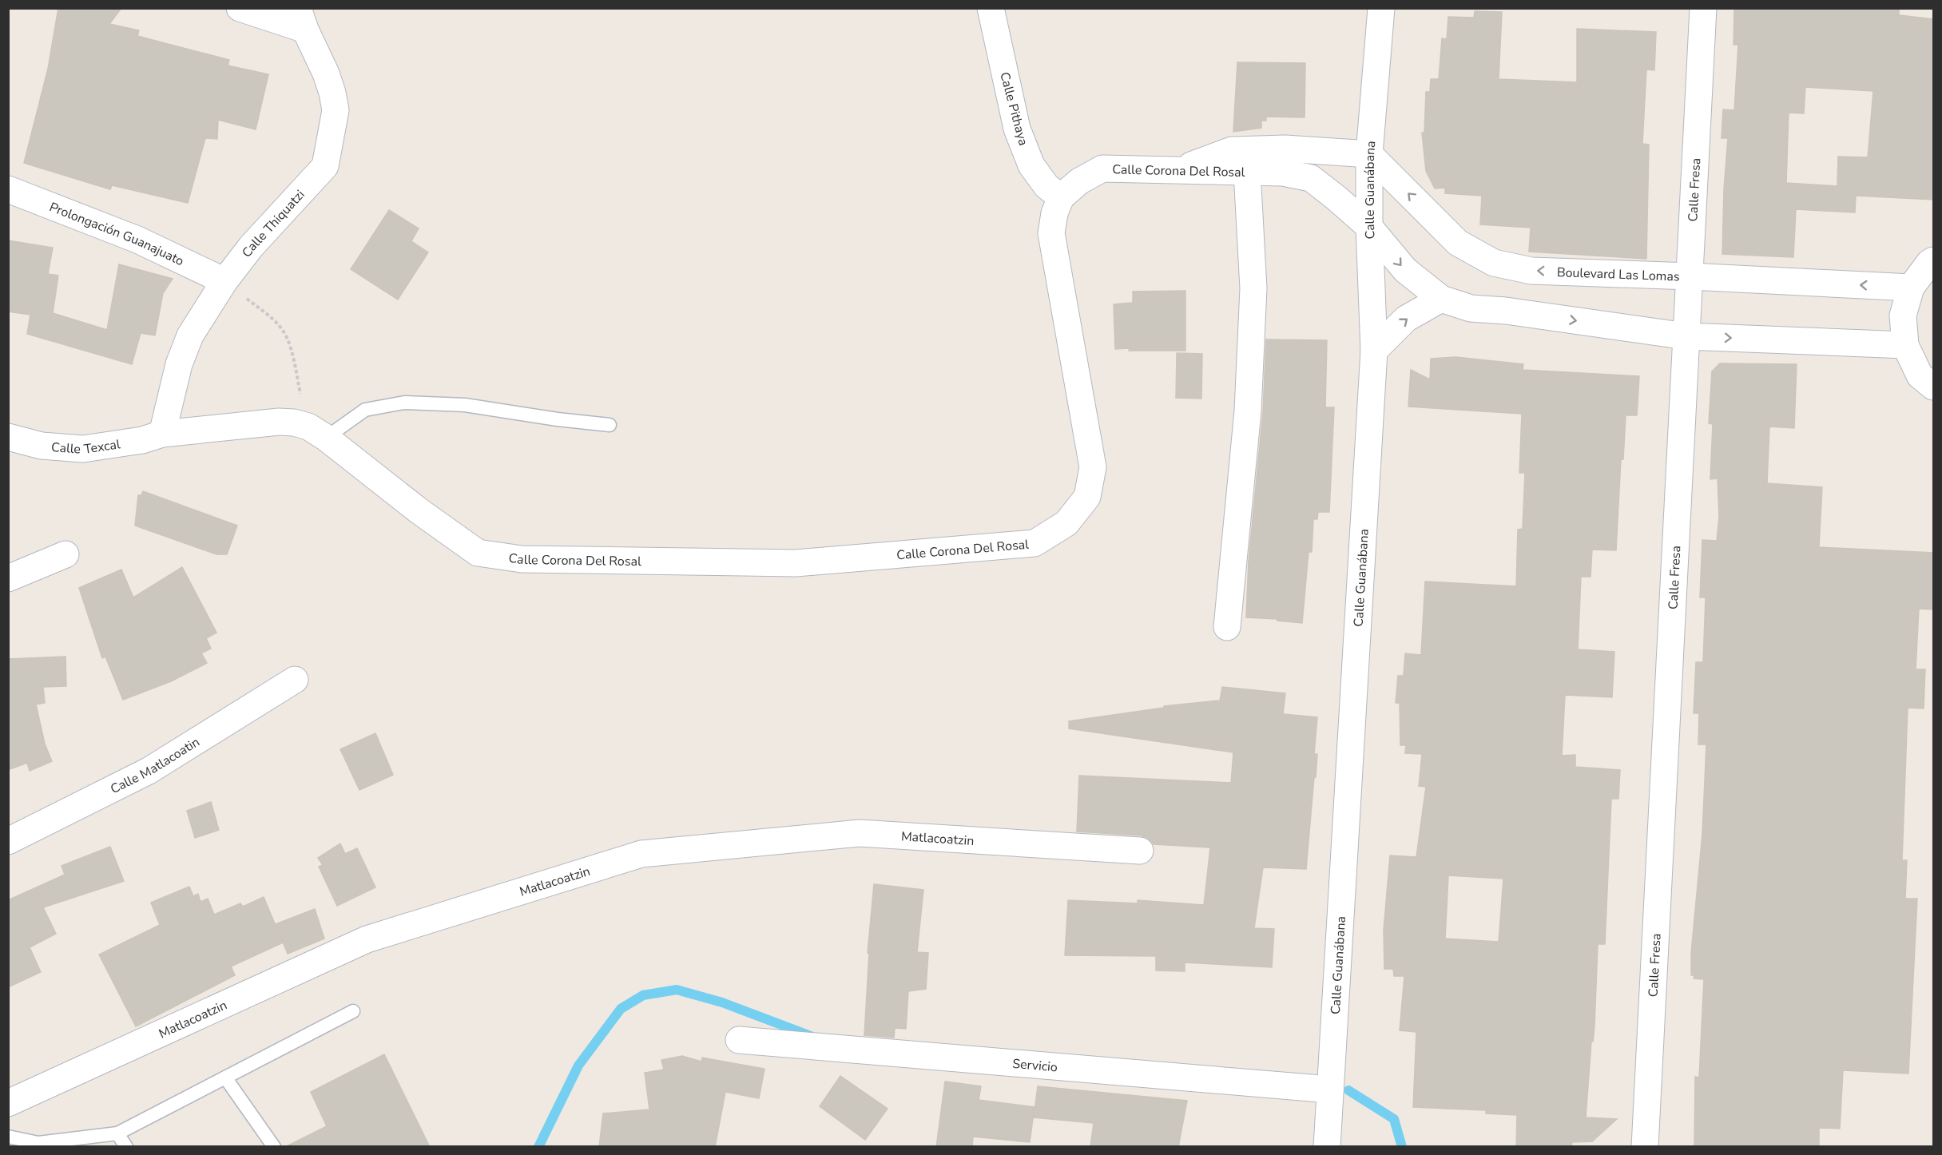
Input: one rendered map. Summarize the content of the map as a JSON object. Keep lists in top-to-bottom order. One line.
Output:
{"streets":{"street":["Calle Pithaya","Calle Corona Del Rosal","Calle Guanábana","Calle Fresa","Calle Thiquatzi","Prolongación Guanajuato","Boulevard Las Lomas","Calle Texcal","Calle Matlacoatin","Matlacoatzin","Servicio"]},"crossings":[["Calle Pithaya","Calle Corona Del Rosal"],["Calle Corona Del Rosal","Calle Guanábana"],["Calle Corona Del Rosal","Calle Thiquatzi"],["Calle Corona Del Rosal","Calle Texcal"],["Calle Guanábana","Boulevard Las Lomas"],["Calle Guanábana","Servicio"],["Calle Fresa","Boulevard Las Lomas"],["Calle Thiquatzi","Prolongación Guanajuato"],["Calle Thiquatzi","Calle Texcal"]]}
